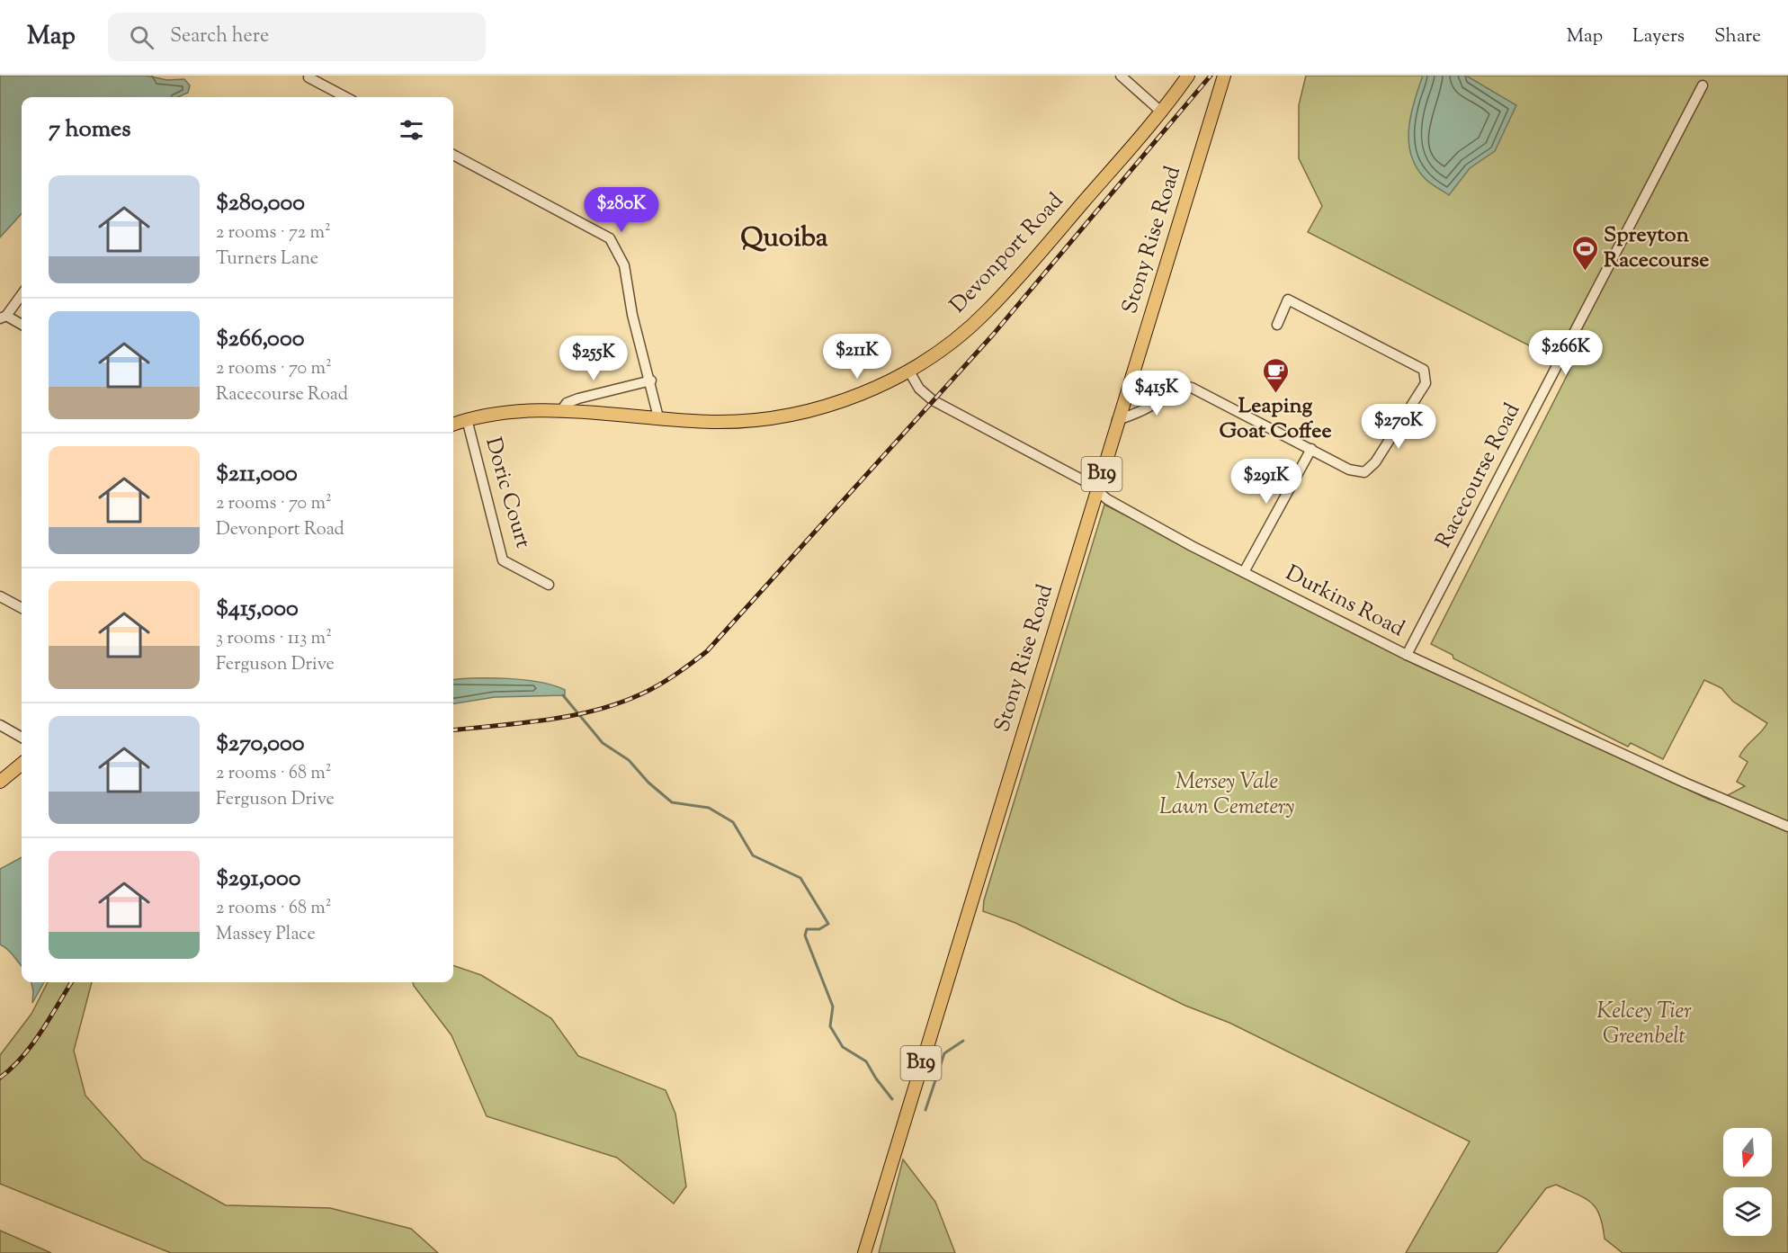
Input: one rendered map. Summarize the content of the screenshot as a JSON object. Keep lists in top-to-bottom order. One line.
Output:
{"streets":{"main road":["Stony Rise Road","Devonport Road","B19"],"street":["Racecourse Road","Doric Court","Durkins Road"]},"crossings":[["Stony Rise Road","Durkins Road"],["Devonport Road","Doric Court"],["Devonport Road","Durkins Road"],["Racecourse Road","Durkins Road"]],"districts":["Quoiba"],"parks":["Mersey Vale Lawn Cemetery","Kelcey Tier Greenbelt"],"places":{"sports":["Spreyton Racecourse"],"cafe":["Leaping Goat Coffee"]},"north":"bottom","page":{"header":"Map","search":"Search here","nav":["Map","Layers","Share"],"heading":"7 homes","list":[{"name":"$280,000","note":"2 rooms · 72 m² · Turners Lane"},{"name":"$266,000","note":"2 rooms · 70 m² · Racecourse Road"},{"name":"$211,000","note":"2 rooms · 70 m² · Devonport Road"},{"name":"$415,000","note":"3 rooms · 113 m² · Ferguson Drive"},{"name":"$270,000","note":"2 rooms · 68 m² · Ferguson Drive"},{"name":"$291,000","note":"2 rooms · 68 m² · Massey Place"}],"price":["$280K","$266K","$211K","$255K","$415K","$270K","$291K"]}}
